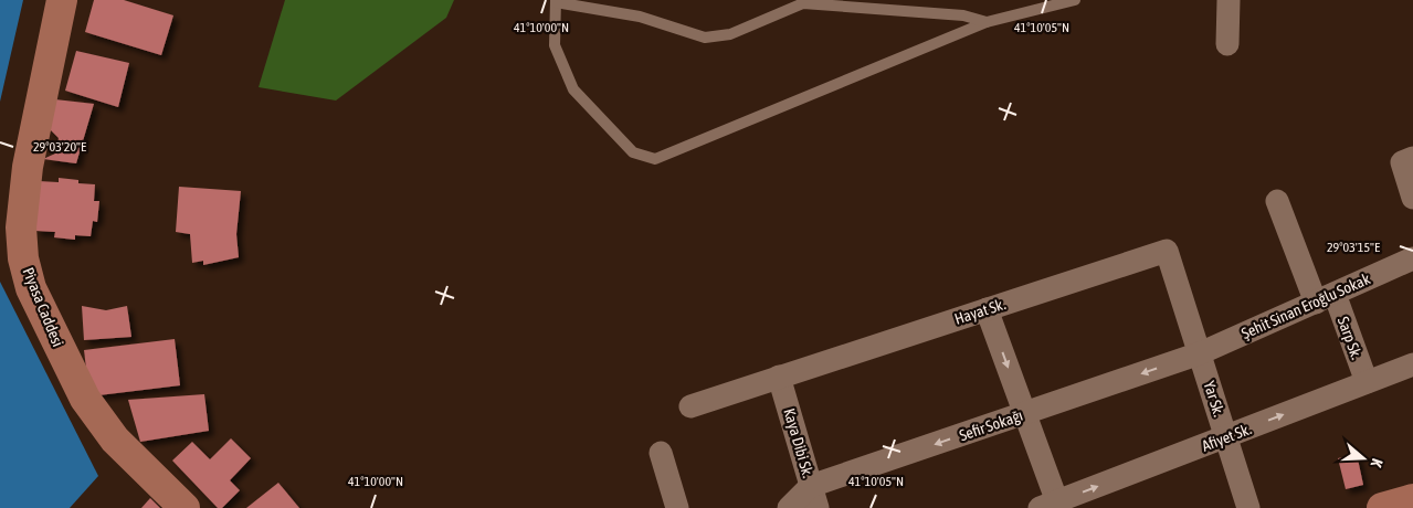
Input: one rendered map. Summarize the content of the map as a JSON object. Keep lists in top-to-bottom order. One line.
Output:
{"streets":{"main road":["Piyasa Caddesi"],"street":["Şehit Sinan Eroğlu Sokak","Hayat Sk.","Sarp Sk.","Yar Sk.","Sefir Sokağı","Afiyet Sk.","Kaya Dibi Sk."]},"crossings":[["Şehit Sinan Eroğlu Sokak","Hayat Sk."],["Şehit Sinan Eroğlu Sokak","Sarp Sk."],["Şehit Sinan Eroğlu Sokak","Yar Sk."],["Şehit Sinan Eroğlu Sokak","Sefir Sokağı"],["Hayat Sk.","Yar Sk."],["Hayat Sk.","Sefir Sokağı"],["Hayat Sk.","Kaya Dibi Sk."],["Sarp Sk.","Afiyet Sk."],["Yar Sk.","Sefir Sokağı"],["Yar Sk.","Afiyet Sk."],["Sefir Sokağı","Kaya Dibi Sk."]],"one_way":["Sefir Sokağı","Afiyet Sk."],"north":"right","coordinates":["41°10'00\"N","41°10'05\"N","29°03'20\"E","29°03'15\"E"]}
